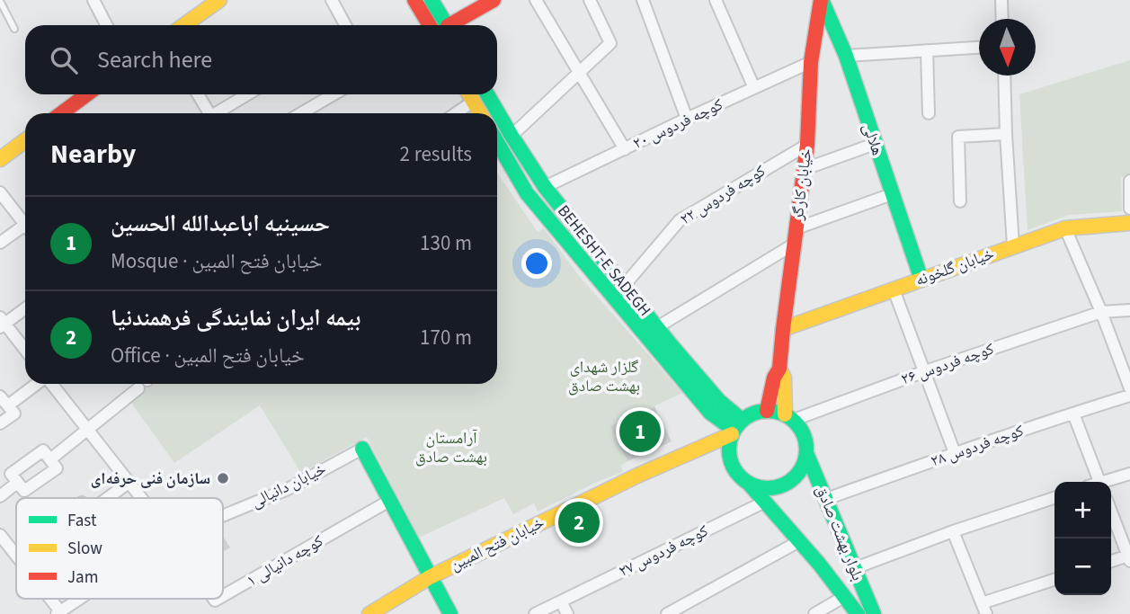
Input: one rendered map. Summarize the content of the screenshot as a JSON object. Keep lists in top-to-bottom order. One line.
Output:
{"streets":{"street":["کوچه فردوس ۲۰","هلالی","خیابان کارگر","کوچه فردوس ۲۲","BEHESHT-E SADEGH","خیابان گلخونه","کوچه فردوس ۲۶","کوچه فردوس ۲۸","خیابان دانیالی","بلوار بهشت صادق","خیابان فتح المبین","کوچه فردوس ۲۷","کوچه دانیالی ۱"]},"crossings":[["کوچه فردوس ۲۰","خیابان کارگر"],["کوچه فردوس ۲۰","BEHESHT-E SADEGH"],["هلالی","خیابان کارگر"],["هلالی","خیابان گلخونه"],["خیابان کارگر","کوچه فردوس ۲۲"],["خیابان کارگر","BEHESHT-E SADEGH"],["خیابان کارگر","خیابان گلخونه"],["خیابان کارگر","کوچه فردوس ۲۶"],["خیابان کارگر","بلوار بهشت صادق"],["خیابان کارگر","خیابان فتح المبین"],["کوچه فردوس ۲۲","BEHESHT-E SADEGH"],["BEHESHT-E SADEGH","کوچه فردوس ۲۶"],["BEHESHT-E SADEGH","بلوار بهشت صادق"],["BEHESHT-E SADEGH","خیابان فتح المبین"],["کوچه فردوس ۲۶","بلوار بهشت صادق"],["کوچه فردوس ۲۶","خیابان فتح المبین"],["کوچه فردوس ۲۸","بلوار بهشت صادق"],["خیابان دانیالی","خیابان فتح المبین"],["خیابان دانیالی","کوچه دانیالی ۱"],["بلوار بهشت صادق","خیابان فتح المبین"],["بلوار بهشت صادق","کوچه فردوس ۲۷"]],"parks":["گلزار شهدای بهشت صادق","آرامستان بهشت صادق"],"places":["سازمان فنی حرفه‌ای"],"legend":["Fast","Slow","Jam"],"north":"bottom","page":{"search":"Search here","heading":["Nearby","2 results"],"list":[{"mark":"1","name":"حسینیه اباعبدالله الحسین","note":"Mosque · خیابان فتح المبین","value":"130 m"},{"mark":"2","name":"بیمه ایران نمایندگی فرهمندنیا","note":"Office · خیابان فتح المبین","value":"170 m"}],"pins":["1","2"],"map_buttons":["+","−"]}}
